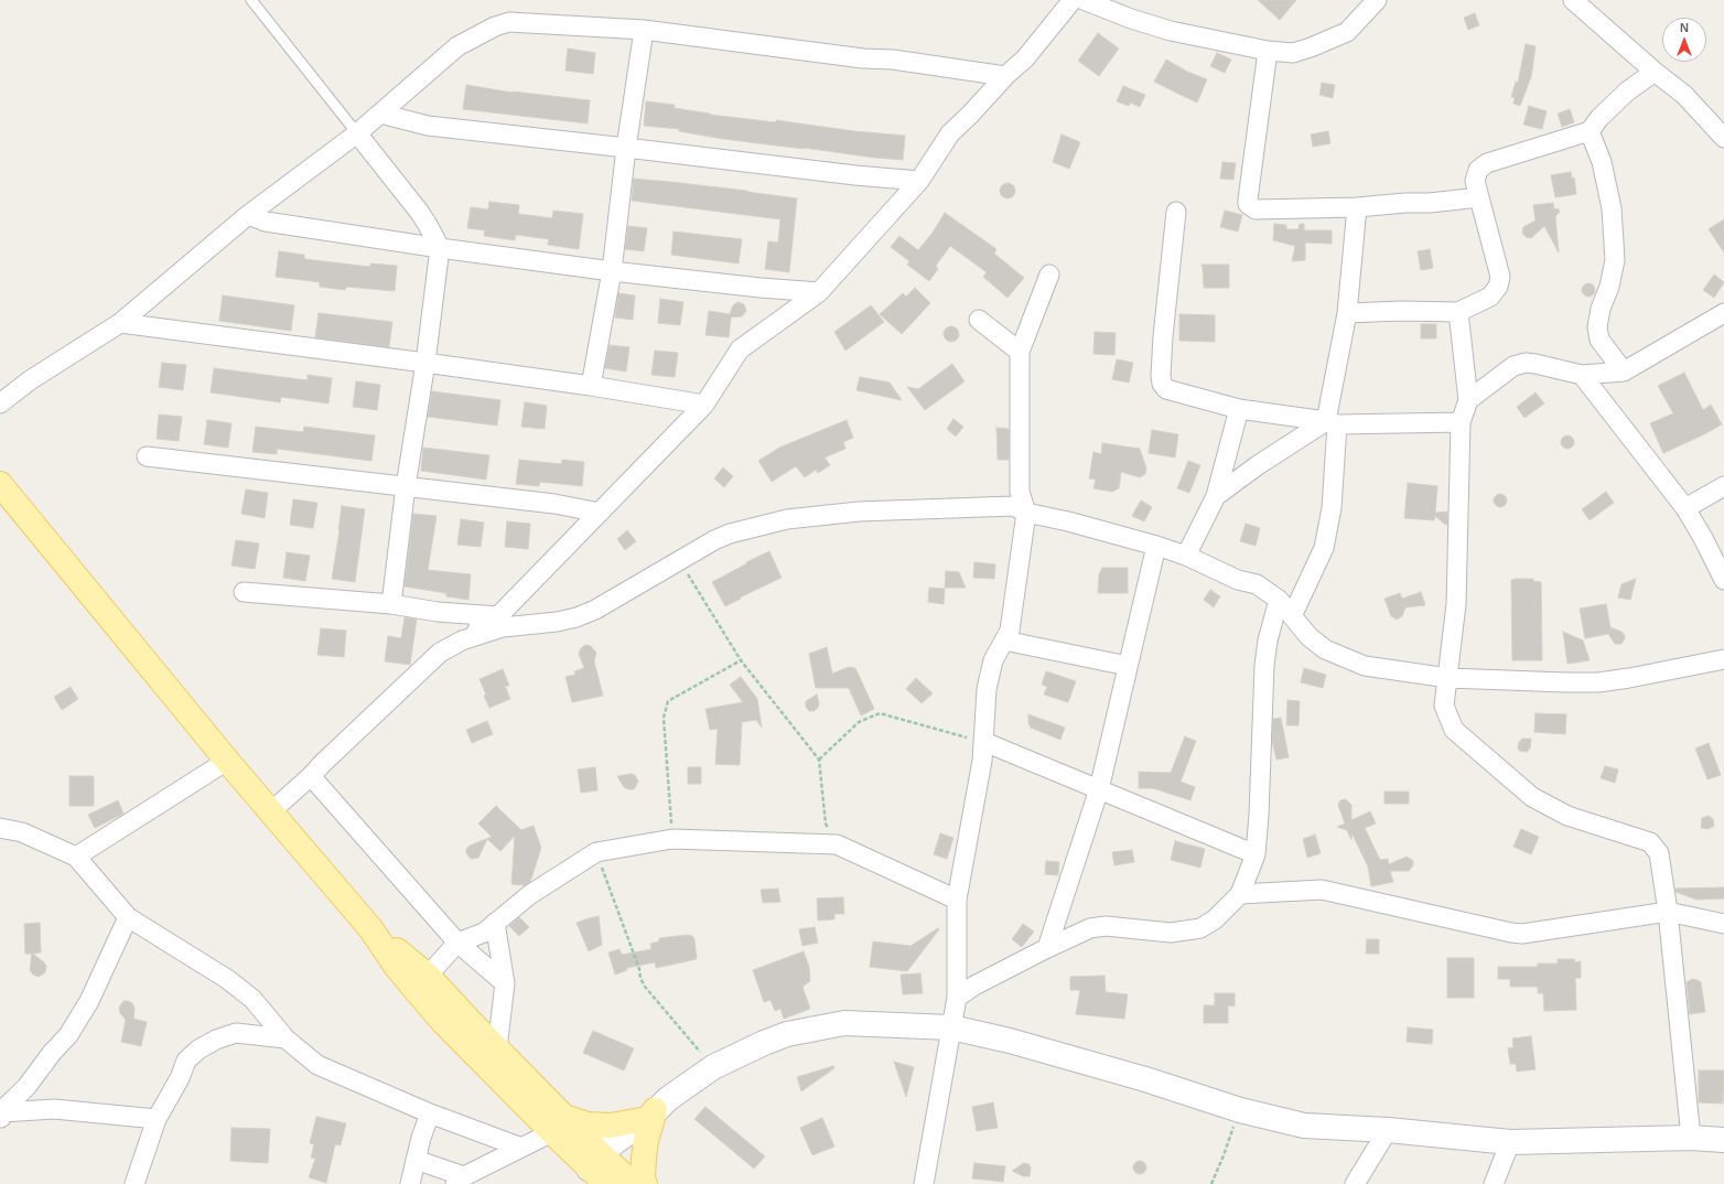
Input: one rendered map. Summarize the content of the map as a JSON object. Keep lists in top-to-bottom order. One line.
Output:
{"north":"top"}
